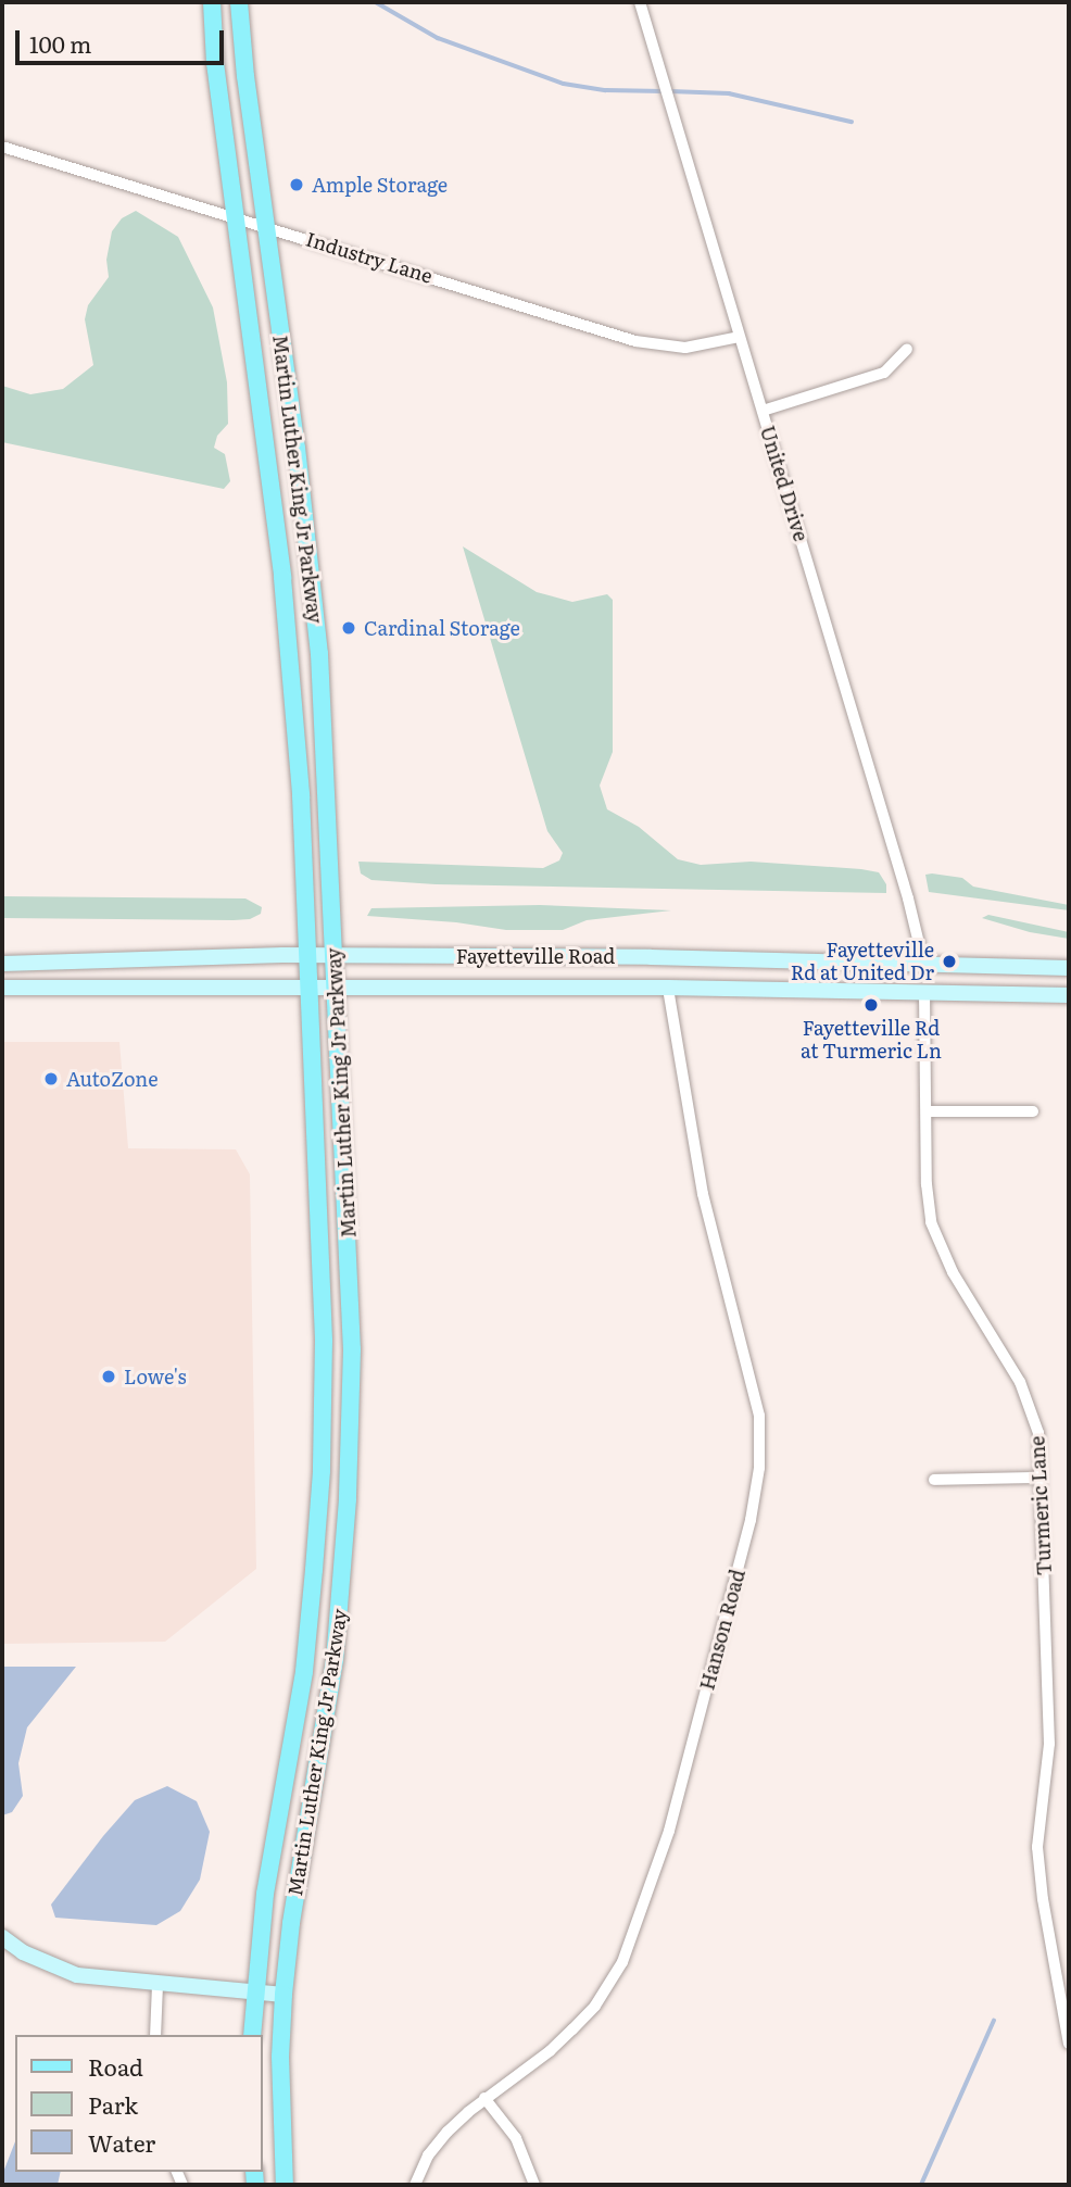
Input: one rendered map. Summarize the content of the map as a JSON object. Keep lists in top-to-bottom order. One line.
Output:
{"streets":{"main road":["Martin Luther King Jr Parkway","Fayetteville Road"],"street":["Industry Lane","United Drive","Turmeric Lane","Hanson Road"]},"crossings":[["Industry Lane","Martin Luther King Jr Parkway"],["Industry Lane","United Drive"],["Martin Luther King Jr Parkway","Fayetteville Road"],["United Drive","Fayetteville Road"],["Fayetteville Road","Turmeric Lane"],["Fayetteville Road","Hanson Road"]],"places":["Ample Storage","Cardinal Storage","Fayetteville Rd at United Dr","Fayetteville Rd at Turmeric Ln","AutoZone","Lowe's"],"legend":["Road","Park","Water"],"scale_bar":"100 m"}
